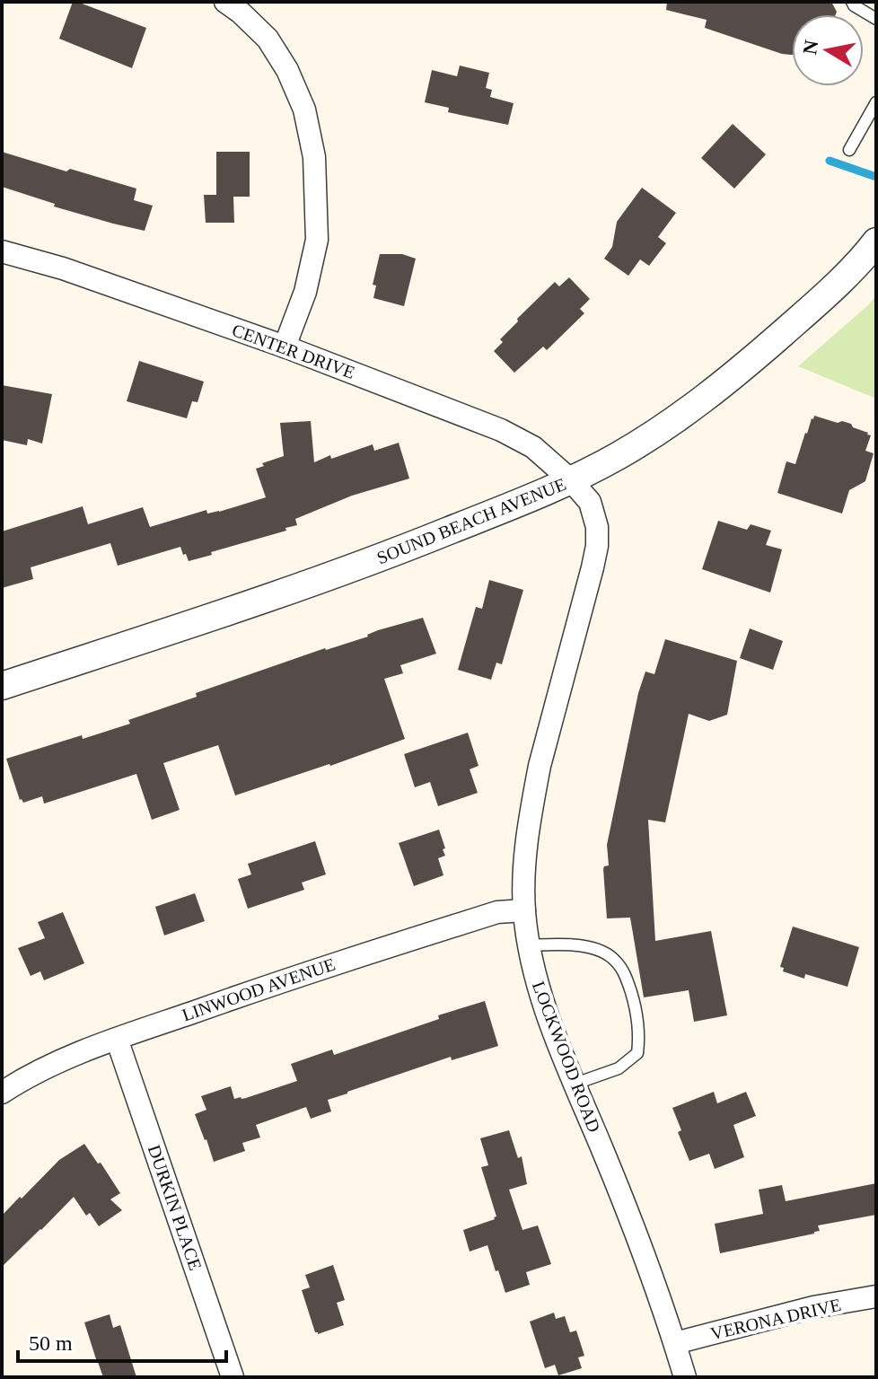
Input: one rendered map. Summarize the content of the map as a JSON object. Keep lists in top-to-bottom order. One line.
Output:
{"streets":{"street":["CENTER DRIVE","SOUND BEACH AVENUE","LINWOOD AVENUE","LOCKWOOD ROAD","DURKIN PLACE","VERONA DRIVE"]},"crossings":[["CENTER DRIVE","SOUND BEACH AVENUE"],["CENTER DRIVE","LOCKWOOD ROAD"],["SOUND BEACH AVENUE","LOCKWOOD ROAD"],["LINWOOD AVENUE","LOCKWOOD ROAD"],["LINWOOD AVENUE","DURKIN PLACE"],["LOCKWOOD ROAD","VERONA DRIVE"]],"scale_bar":"50 m","north":"left"}
